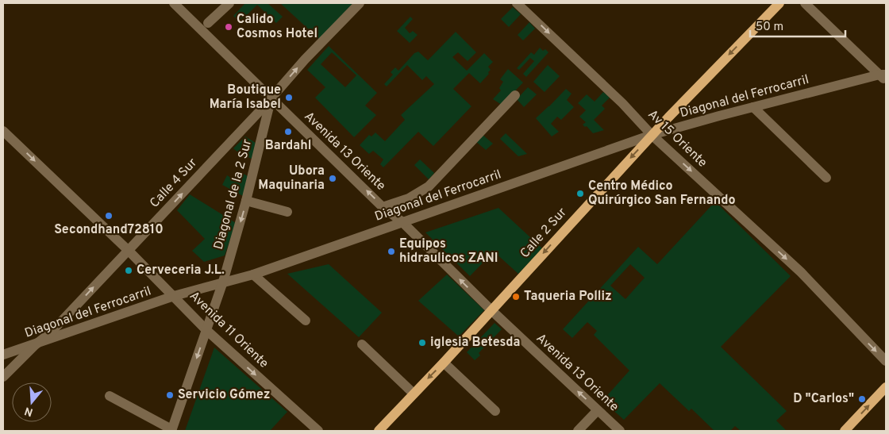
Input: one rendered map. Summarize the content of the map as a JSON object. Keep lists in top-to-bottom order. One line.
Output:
{"streets":{"main road":["Calle 2 Sur"],"street":["Diagonal del Ferrocarril","Av 15 Oriente","Avenida 13 Oriente","Calle 4 Sur","Diagonal de la 2 Sur","Avenida 11 Oriente"]},"crossings":[["Diagonal del Ferrocarril","Av 15 Oriente"],["Diagonal del Ferrocarril","Avenida 13 Oriente"],["Diagonal del Ferrocarril","Calle 4 Sur"],["Diagonal del Ferrocarril","Diagonal de la 2 Sur"],["Diagonal del Ferrocarril","Calle 2 Sur"],["Diagonal del Ferrocarril","Avenida 11 Oriente"],["Av 15 Oriente","Calle 2 Sur"],["Avenida 13 Oriente","Calle 4 Sur"],["Avenida 13 Oriente","Diagonal de la 2 Sur"],["Avenida 13 Oriente","Calle 2 Sur"],["Calle 4 Sur","Diagonal de la 2 Sur"],["Calle 4 Sur","Avenida 11 Oriente"],["Diagonal de la 2 Sur","Avenida 11 Oriente"]],"one_way":["Av 15 Oriente","Avenida 13 Oriente","Calle 4 Sur","Diagonal de la 2 Sur","Calle 2 Sur","Avenida 11 Oriente"],"places":["Calido Cosmos Hotel","Boutique María Isabel","Bardahl","Ubora Maquinaria","Centro Médico Quirúrgico San Fernando","Secondhand72810","Equipos hidraulicos ZANI","Cerveceria J.L.","Taqueria Polliz","iglesia Betesda","Servicio Gómez","D \"Carlos\""],"scale_bar":"50 m","north":"bottom"}
